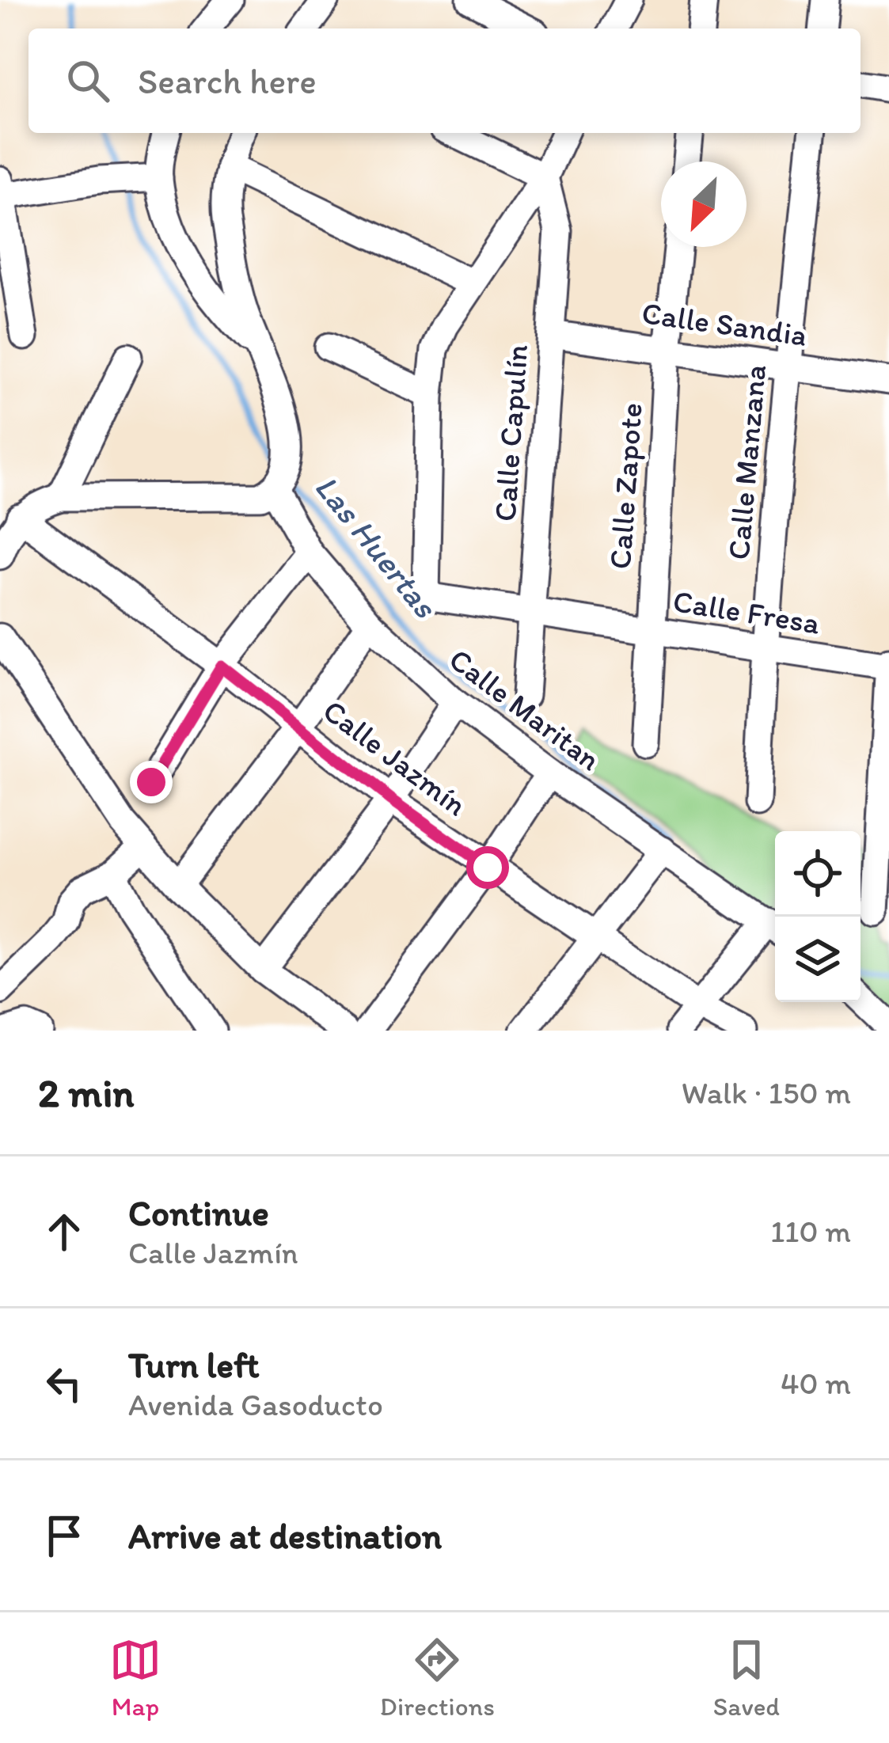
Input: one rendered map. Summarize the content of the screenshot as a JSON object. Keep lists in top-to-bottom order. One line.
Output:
{"streets":{"street":["Calle Sandia","Calle Capulín","Calle Manzana","Calle Zapote","Calle Fresa","Calle Maritan","Calle Jazmín"]},"crossings":[["Calle Sandia","Calle Capulín"],["Calle Sandia","Calle Manzana"],["Calle Sandia","Calle Zapote"],["Calle Capulín","Calle Fresa"],["Calle Manzana","Calle Fresa"],["Calle Zapote","Calle Fresa"]],"water":["Las Huertas"],"north":"bottom left","page":{"search":"Search here","heading":["2 min","Walk · 150 m"],"list":[["Continue","Calle Jazmín","110 m"],["Turn left","Avenida Gasoducto","40 m"],"Arrive at destination"],"nav":["Map","Directions","Saved"]}}
